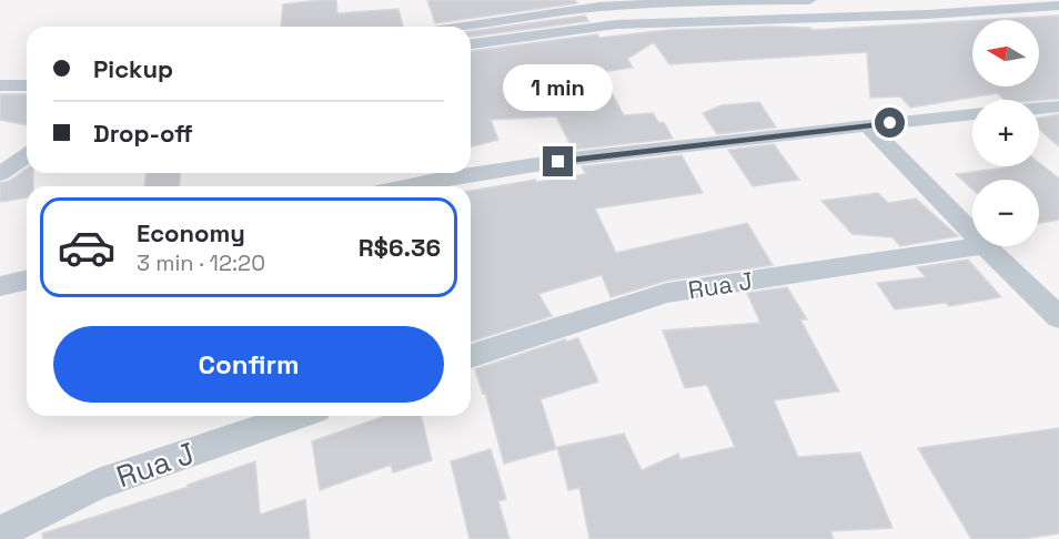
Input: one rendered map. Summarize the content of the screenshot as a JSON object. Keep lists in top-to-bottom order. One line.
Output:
{"streets":{"street":["Rua J"]},"north":"left","page":{"map_buttons":["+","−"],"banner":["Pickup","Drop-off"],"bubble":"1 min","list":[{"name":"Economy","note":"3 min · 12:20","value":"R$6.36"}],"buttons":"Confirm"}}
